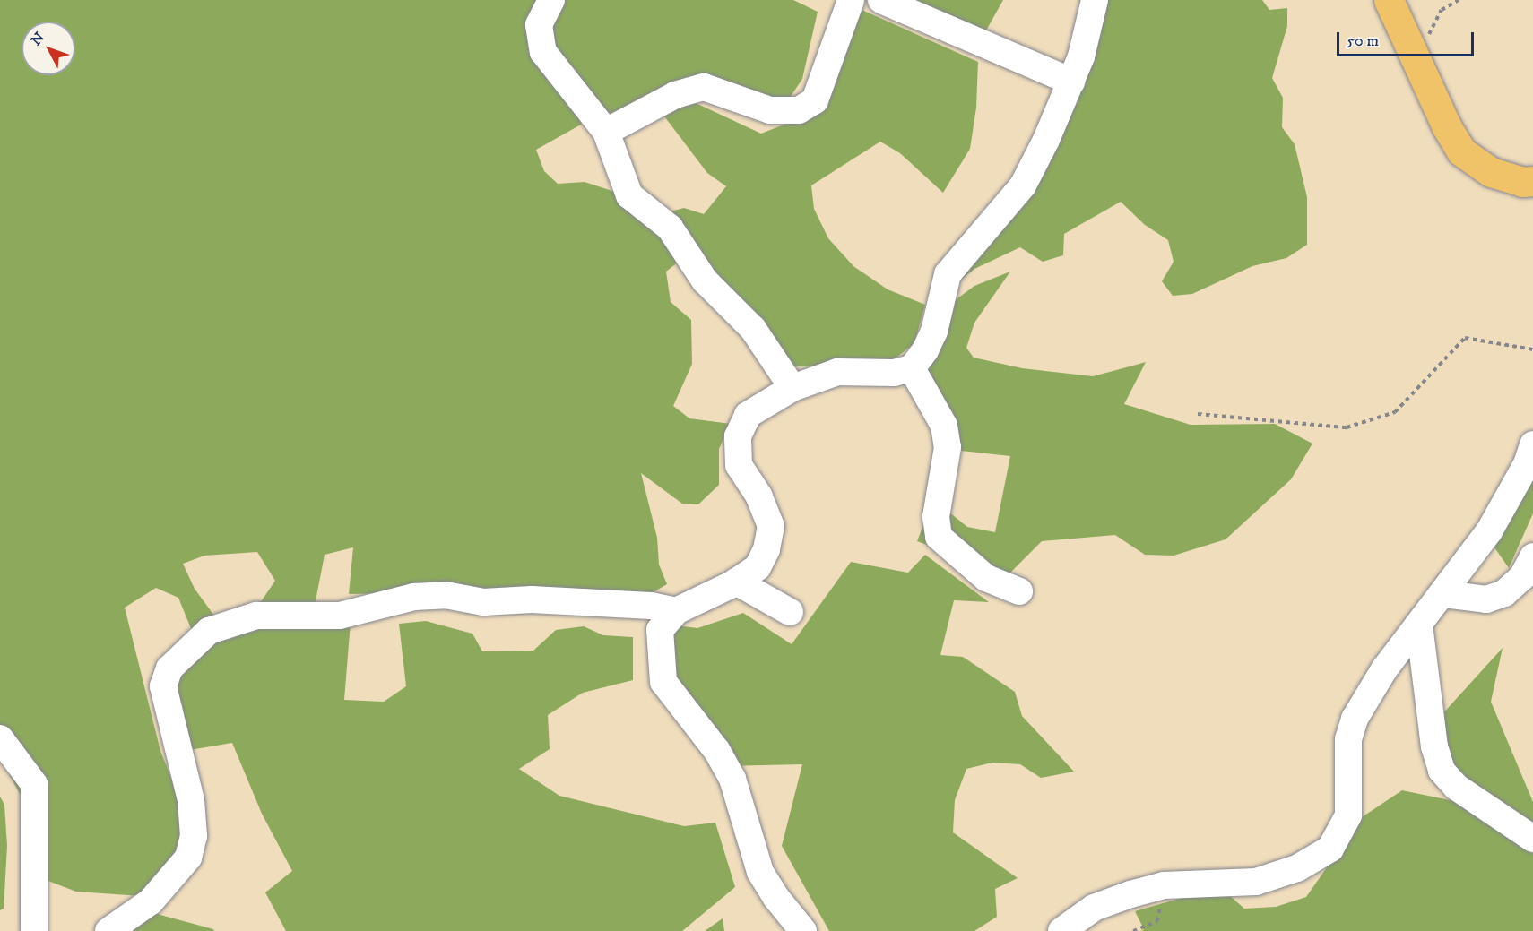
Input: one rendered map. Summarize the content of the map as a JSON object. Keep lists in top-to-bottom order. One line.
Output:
{"scale_bar":"50 m","north":"top left"}
